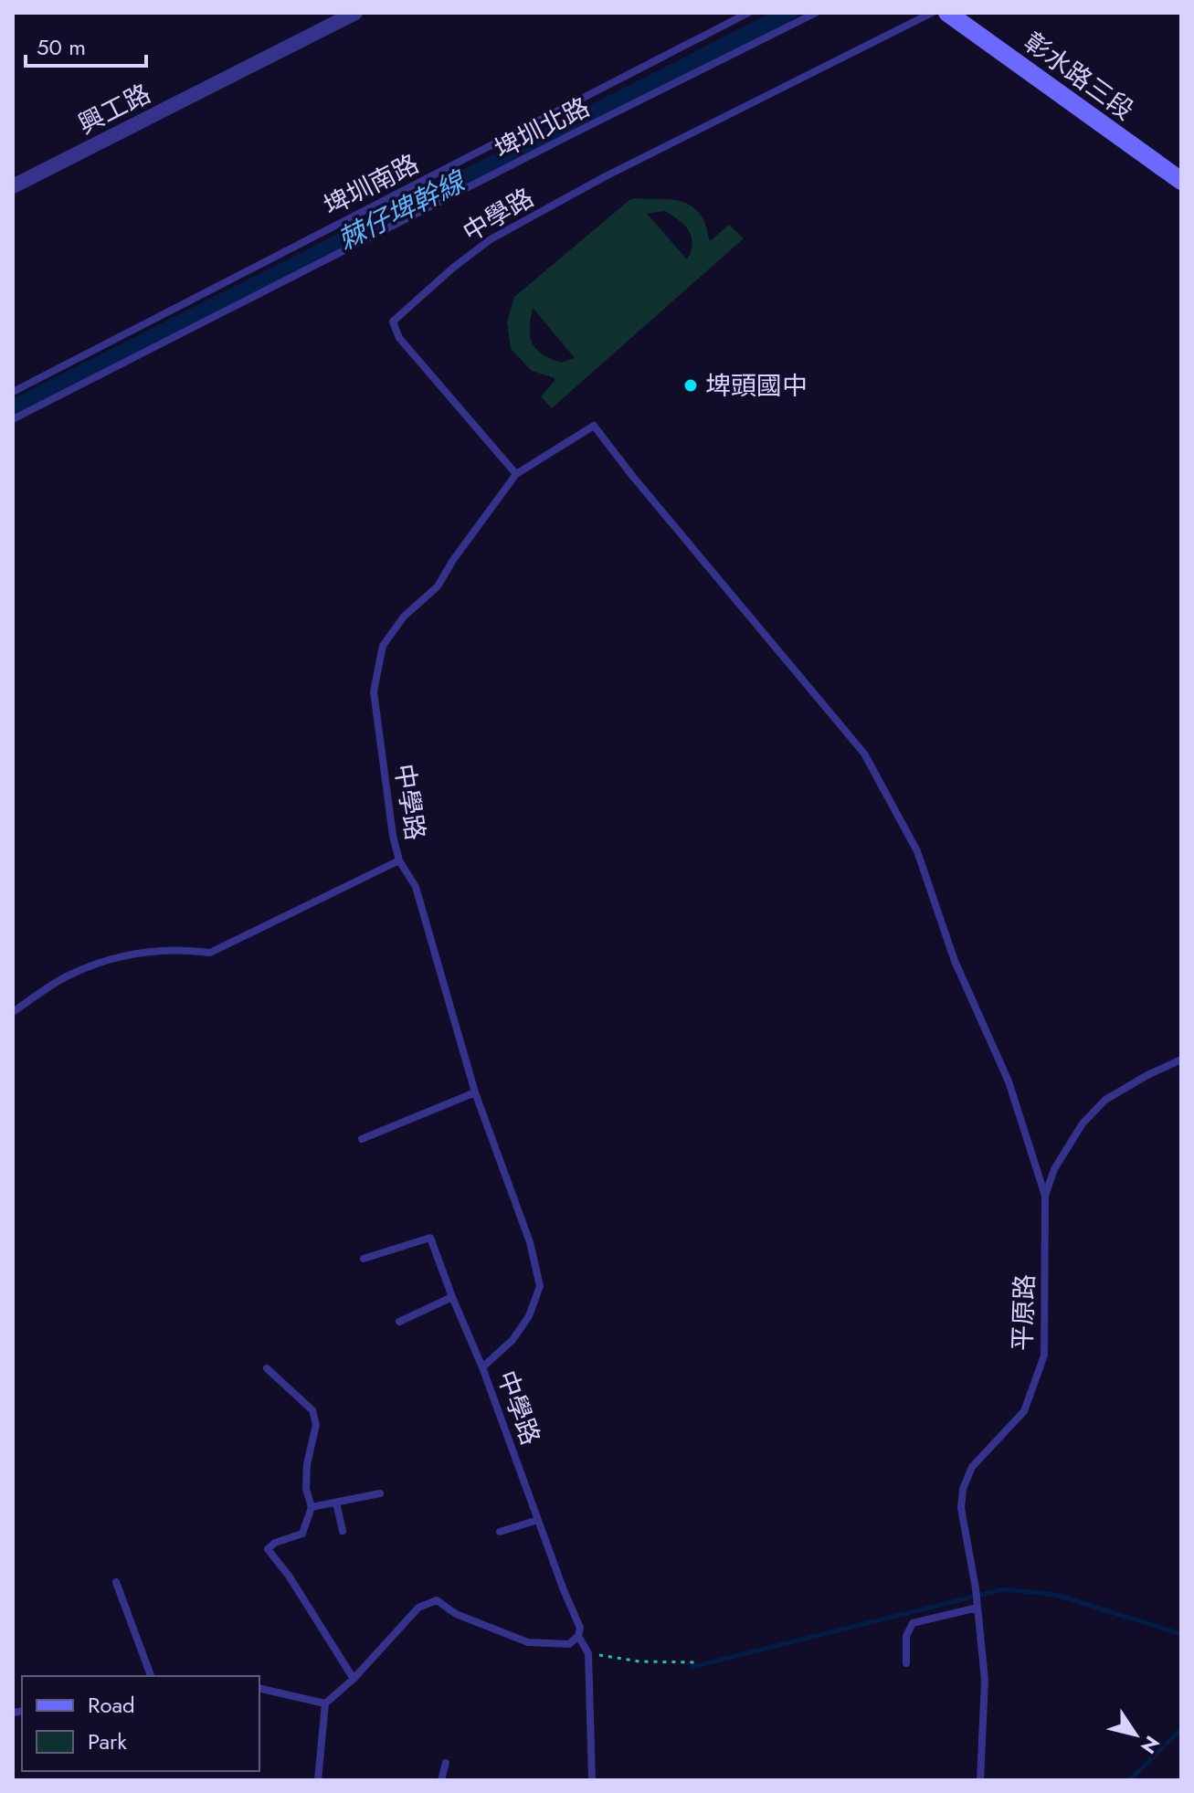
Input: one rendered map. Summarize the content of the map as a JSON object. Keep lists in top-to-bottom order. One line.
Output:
{"streets":{"main road":["彰水路三段"],"street":["興工路"],"lane":["埤圳北路","埤圳南路","中學路","平原路"]},"water":["棘仔埤幹線"],"places":["埤頭國中"],"legend":["Road","Park"],"scale_bar":"50 m","north":"bottom right"}
